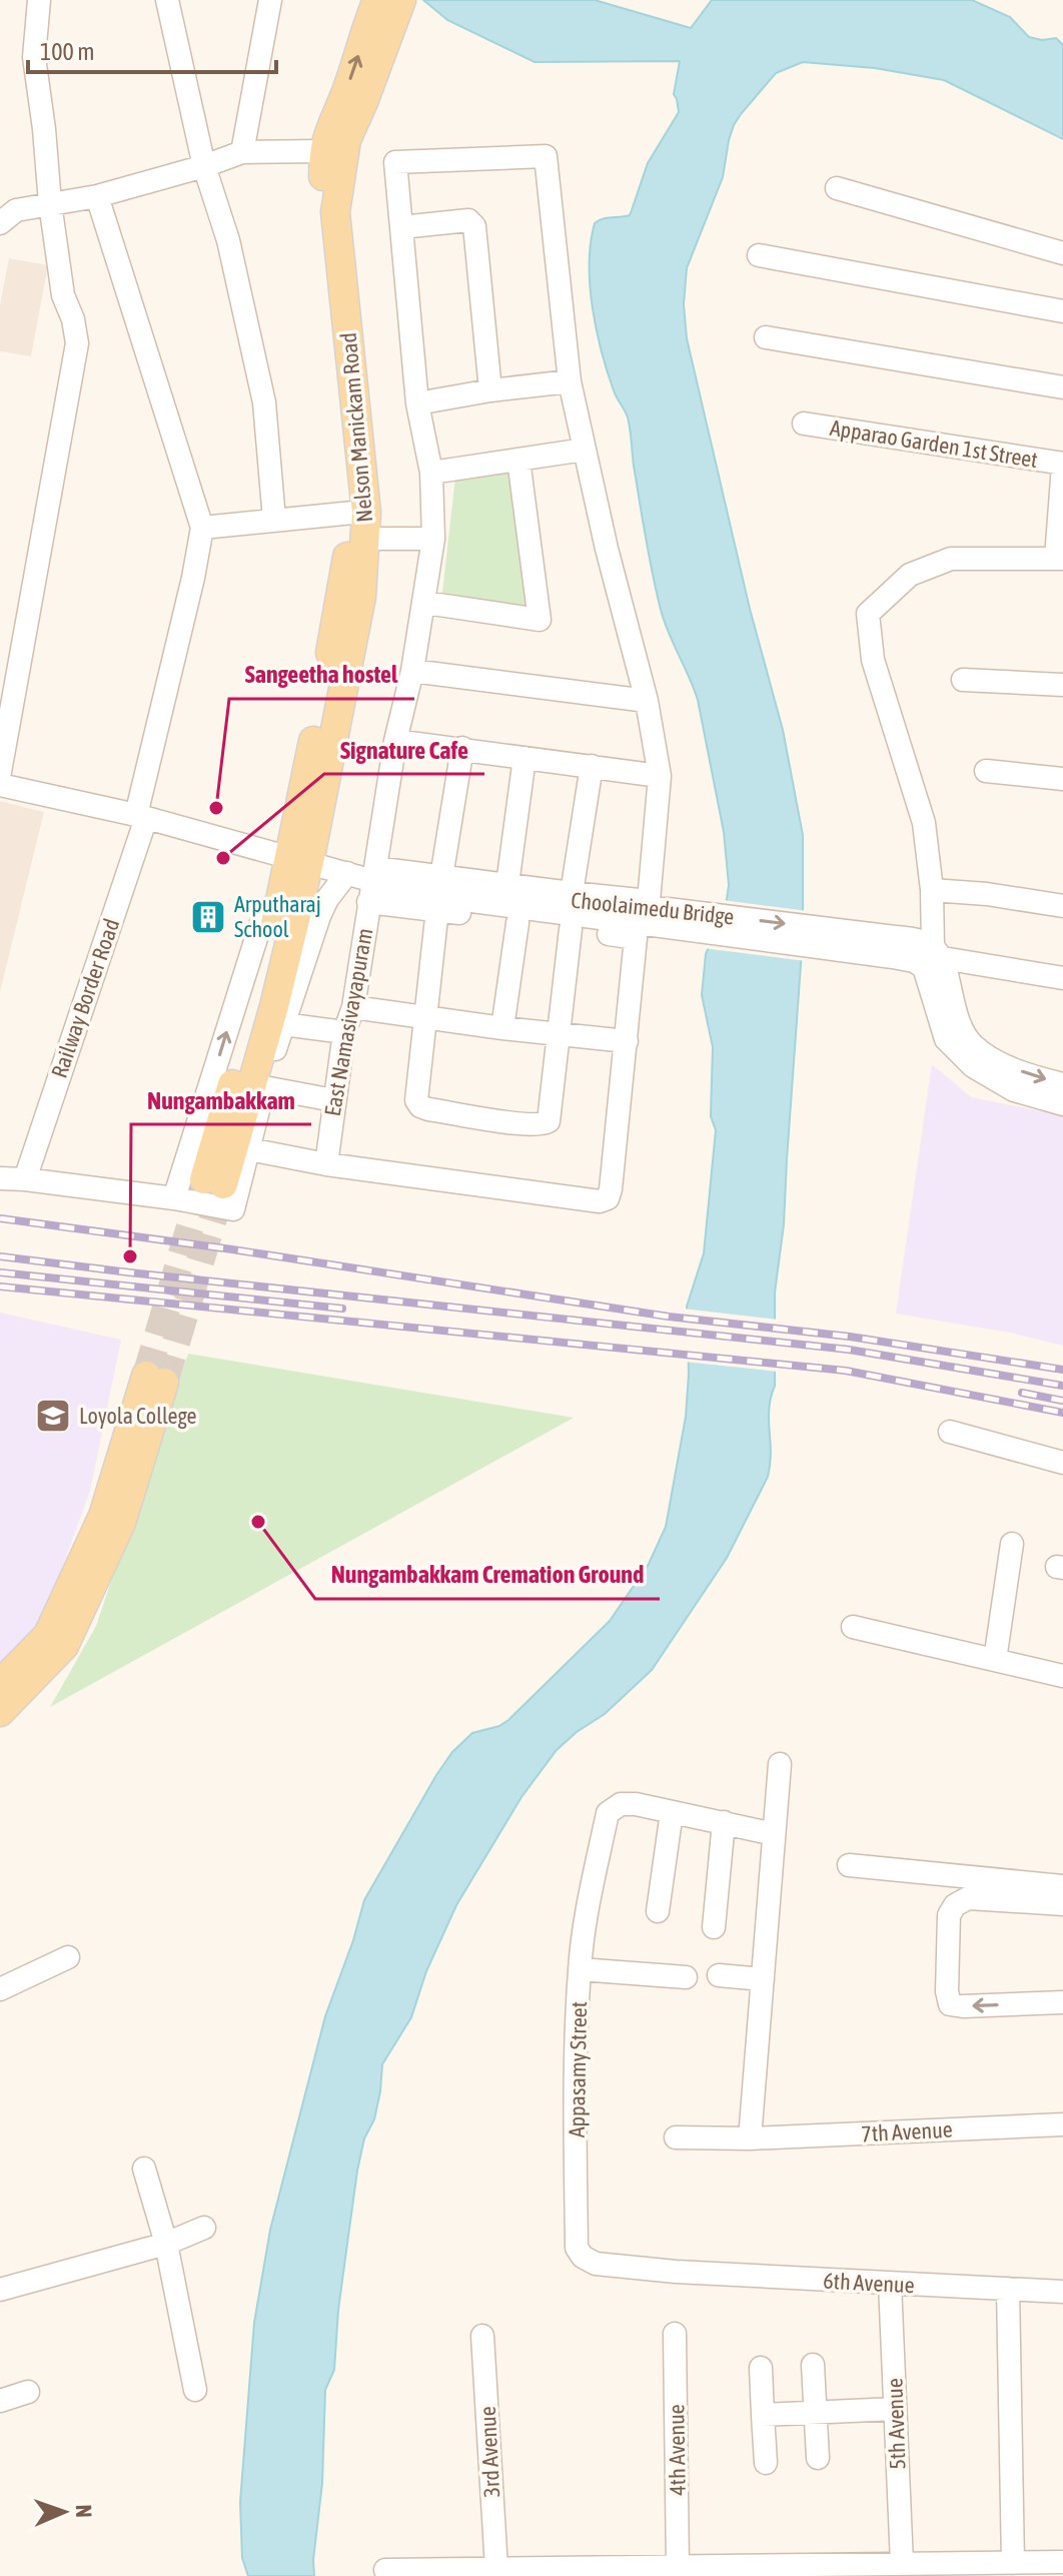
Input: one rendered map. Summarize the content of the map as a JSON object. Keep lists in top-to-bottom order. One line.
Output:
{"streets":{"main road":["Nelson Manickam Road"],"street":["Apparao Garden 1st Street","Choolaimedu Bridge","Railway Border Road","East Namasivayapuram","Appasamy Street","7th Avenue","6th Avenue","5th Avenue","4th Avenue","3rd Avenue"]},"crossings":[["Choolaimedu Bridge","East Namasivayapuram"],["Appasamy Street","6th Avenue"],["6th Avenue","5th Avenue"]],"places":{"other":["Sangeetha hostel","Signature Cafe","Nungambakkam","Nungambakkam Cremation Ground"],"building":["Arputharaj School"],"school or university":["Loyola College"]},"scale_bar":"100 m","north":"right"}
